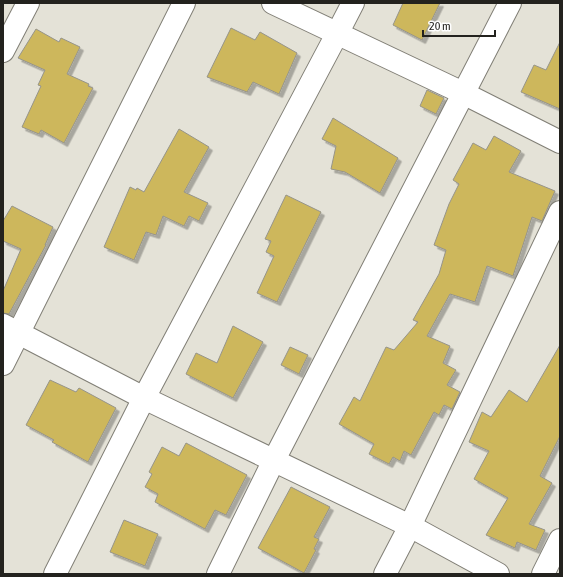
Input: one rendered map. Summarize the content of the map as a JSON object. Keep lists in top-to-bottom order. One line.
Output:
{"scale_bar":"20 m"}
